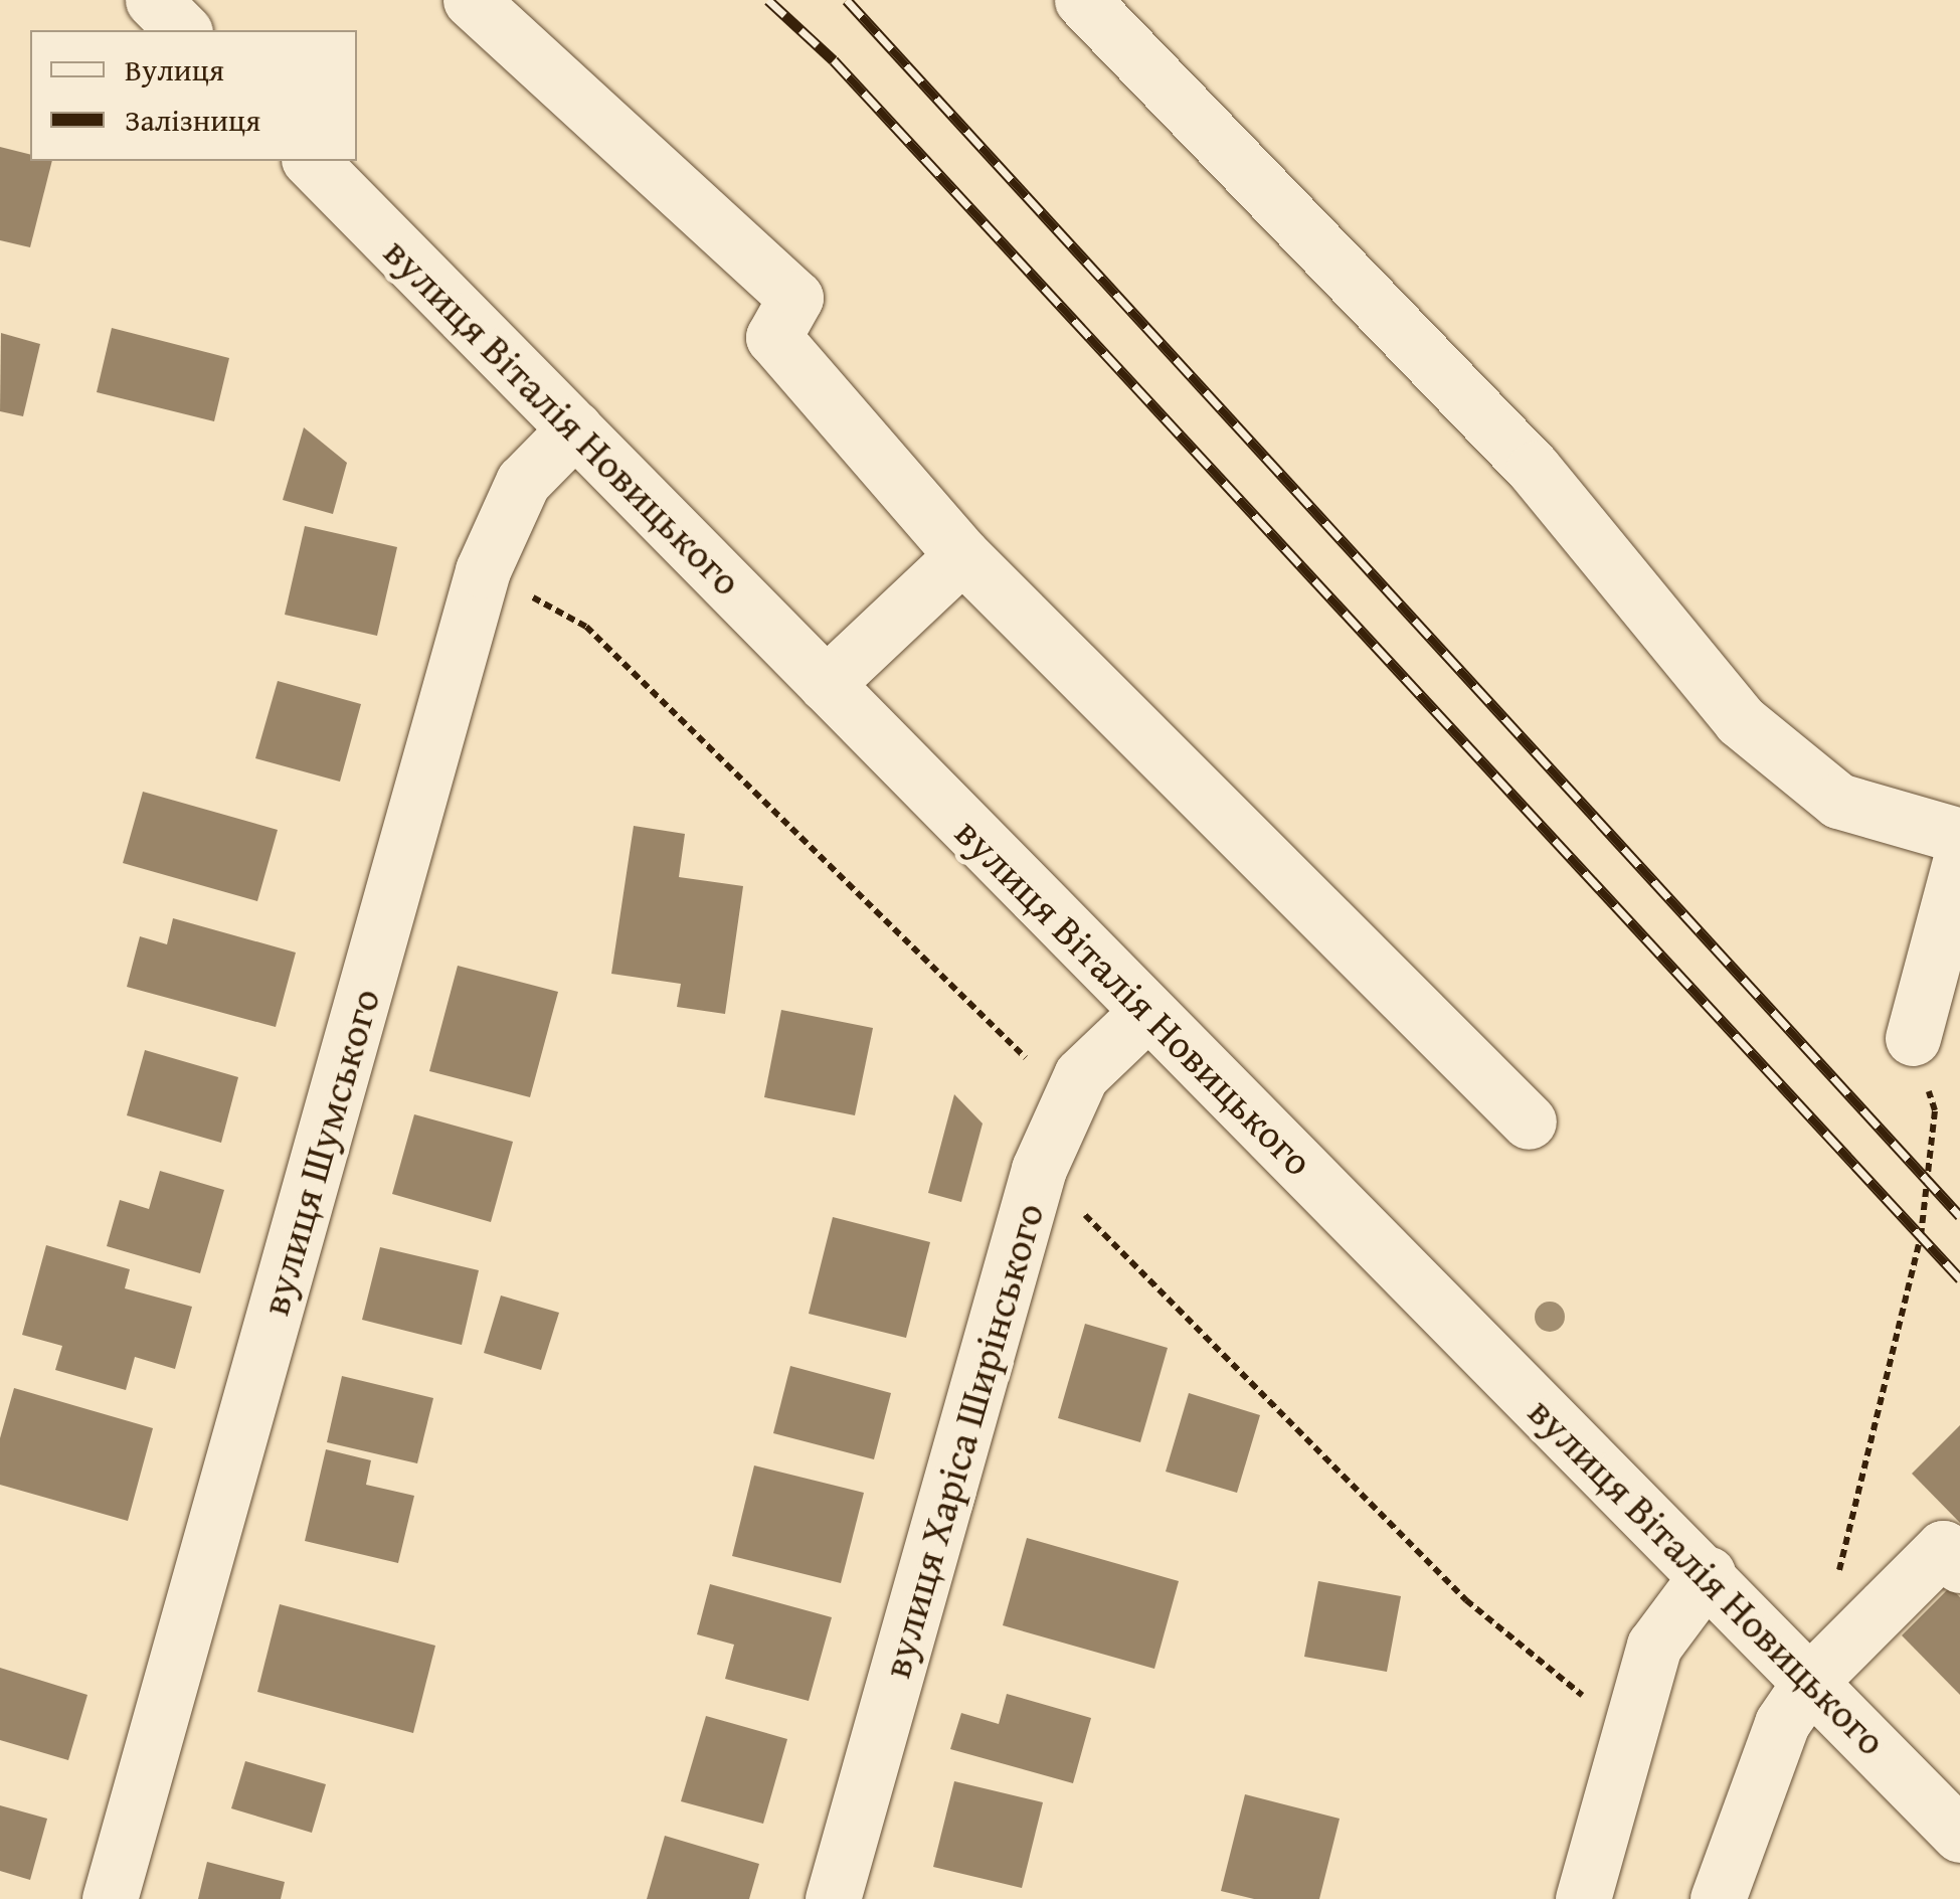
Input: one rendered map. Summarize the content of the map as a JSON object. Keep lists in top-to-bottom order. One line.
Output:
{"streets":{"street":["вулиця Віталія Новицького","вулиця Шумського","вулиця Харіса Ширінського"]},"crossings":[["вулиця Віталія Новицького","вулиця Шумського"],["вулиця Віталія Новицького","вулиця Харіса Ширінського"]],"legend":["Вулиця","Залізниця"]}
